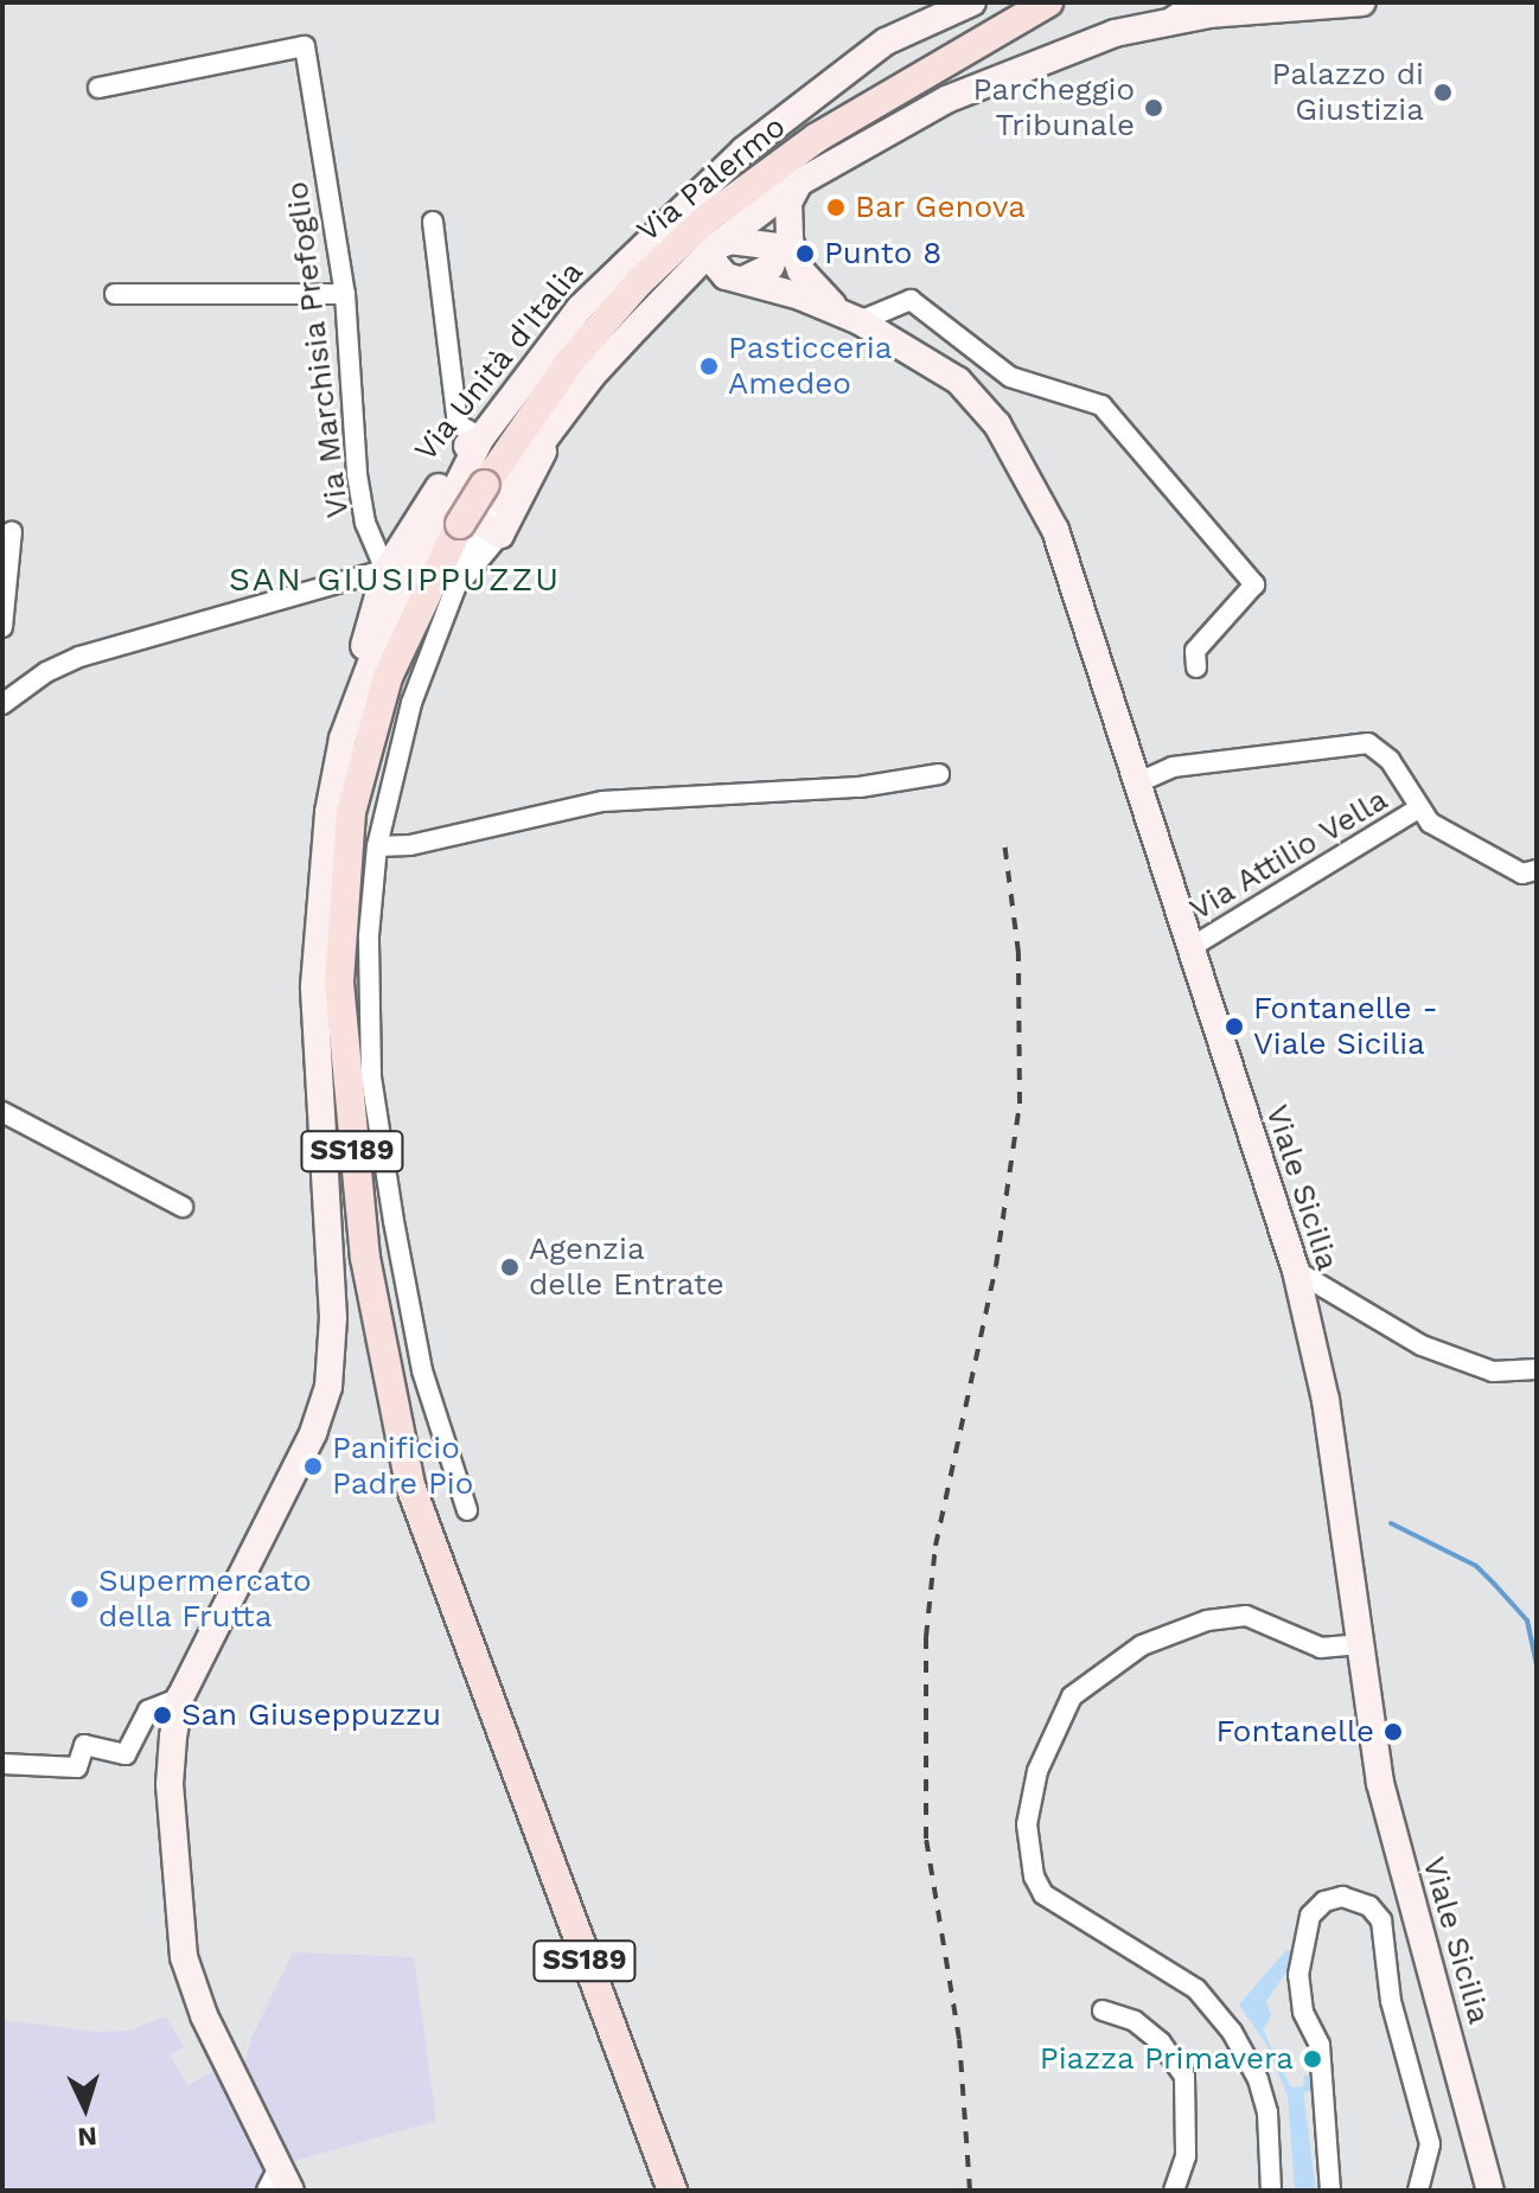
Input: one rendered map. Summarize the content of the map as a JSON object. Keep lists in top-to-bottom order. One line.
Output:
{"streets":{"main road":["Via Palermo","SS189"],"street":["Via Marchisia Prefoglio","Via Unità d'Italia","Via Attilio Vella","Viale Sicilia"]},"crossings":[["Via Palermo","Via Unità d'Italia"],["Via Palermo","SS189"],["Via Marchisia Prefoglio","Via Unità d'Italia"],["Via Unità d'Italia","SS189"],["Via Attilio Vella","Viale Sicilia"]],"districts":["SAN GIUSIPPUZZU"],"places":["Palazzo di Giustizia","Parcheggio Tribunale","Bar Genova","Punto 8","Pasticceria Amedeo","Fontanelle - Viale Sicilia","Agenzia delle Entrate","Panificio Padre Pio","Supermercato della Frutta","San Giuseppuzzu","Fontanelle","Piazza Primavera"],"north":"bottom"}
